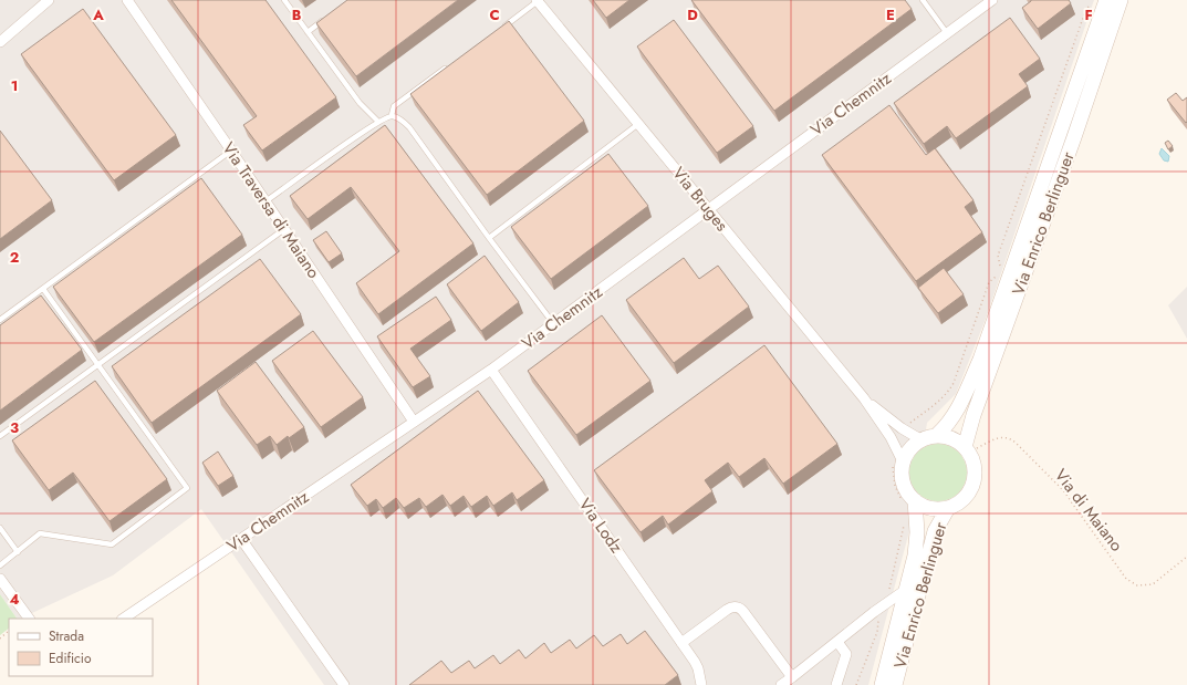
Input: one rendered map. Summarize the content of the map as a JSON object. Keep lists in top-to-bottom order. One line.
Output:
{"streets":{"main road":["Via Enrico Berlinguer"],"street":["Via Chemnitz","Via Bruges","Via Traversa di Maiano","Via Lodz"],"path":["Via di Maiano"]},"crossings":[["Via Chemnitz","Via Bruges"],["Via Chemnitz","Via Traversa di Maiano"],["Via Chemnitz","Via Lodz"],["Via Bruges","Via Enrico Berlinguer"],["Via Bruges","Via di Maiano"],["Via Enrico Berlinguer","Via di Maiano"]],"legend":["Strada","Edificio"],"grid":{"columns":["A","B","C","D","E","F"],"rows":["1","2","3","4"]}}
